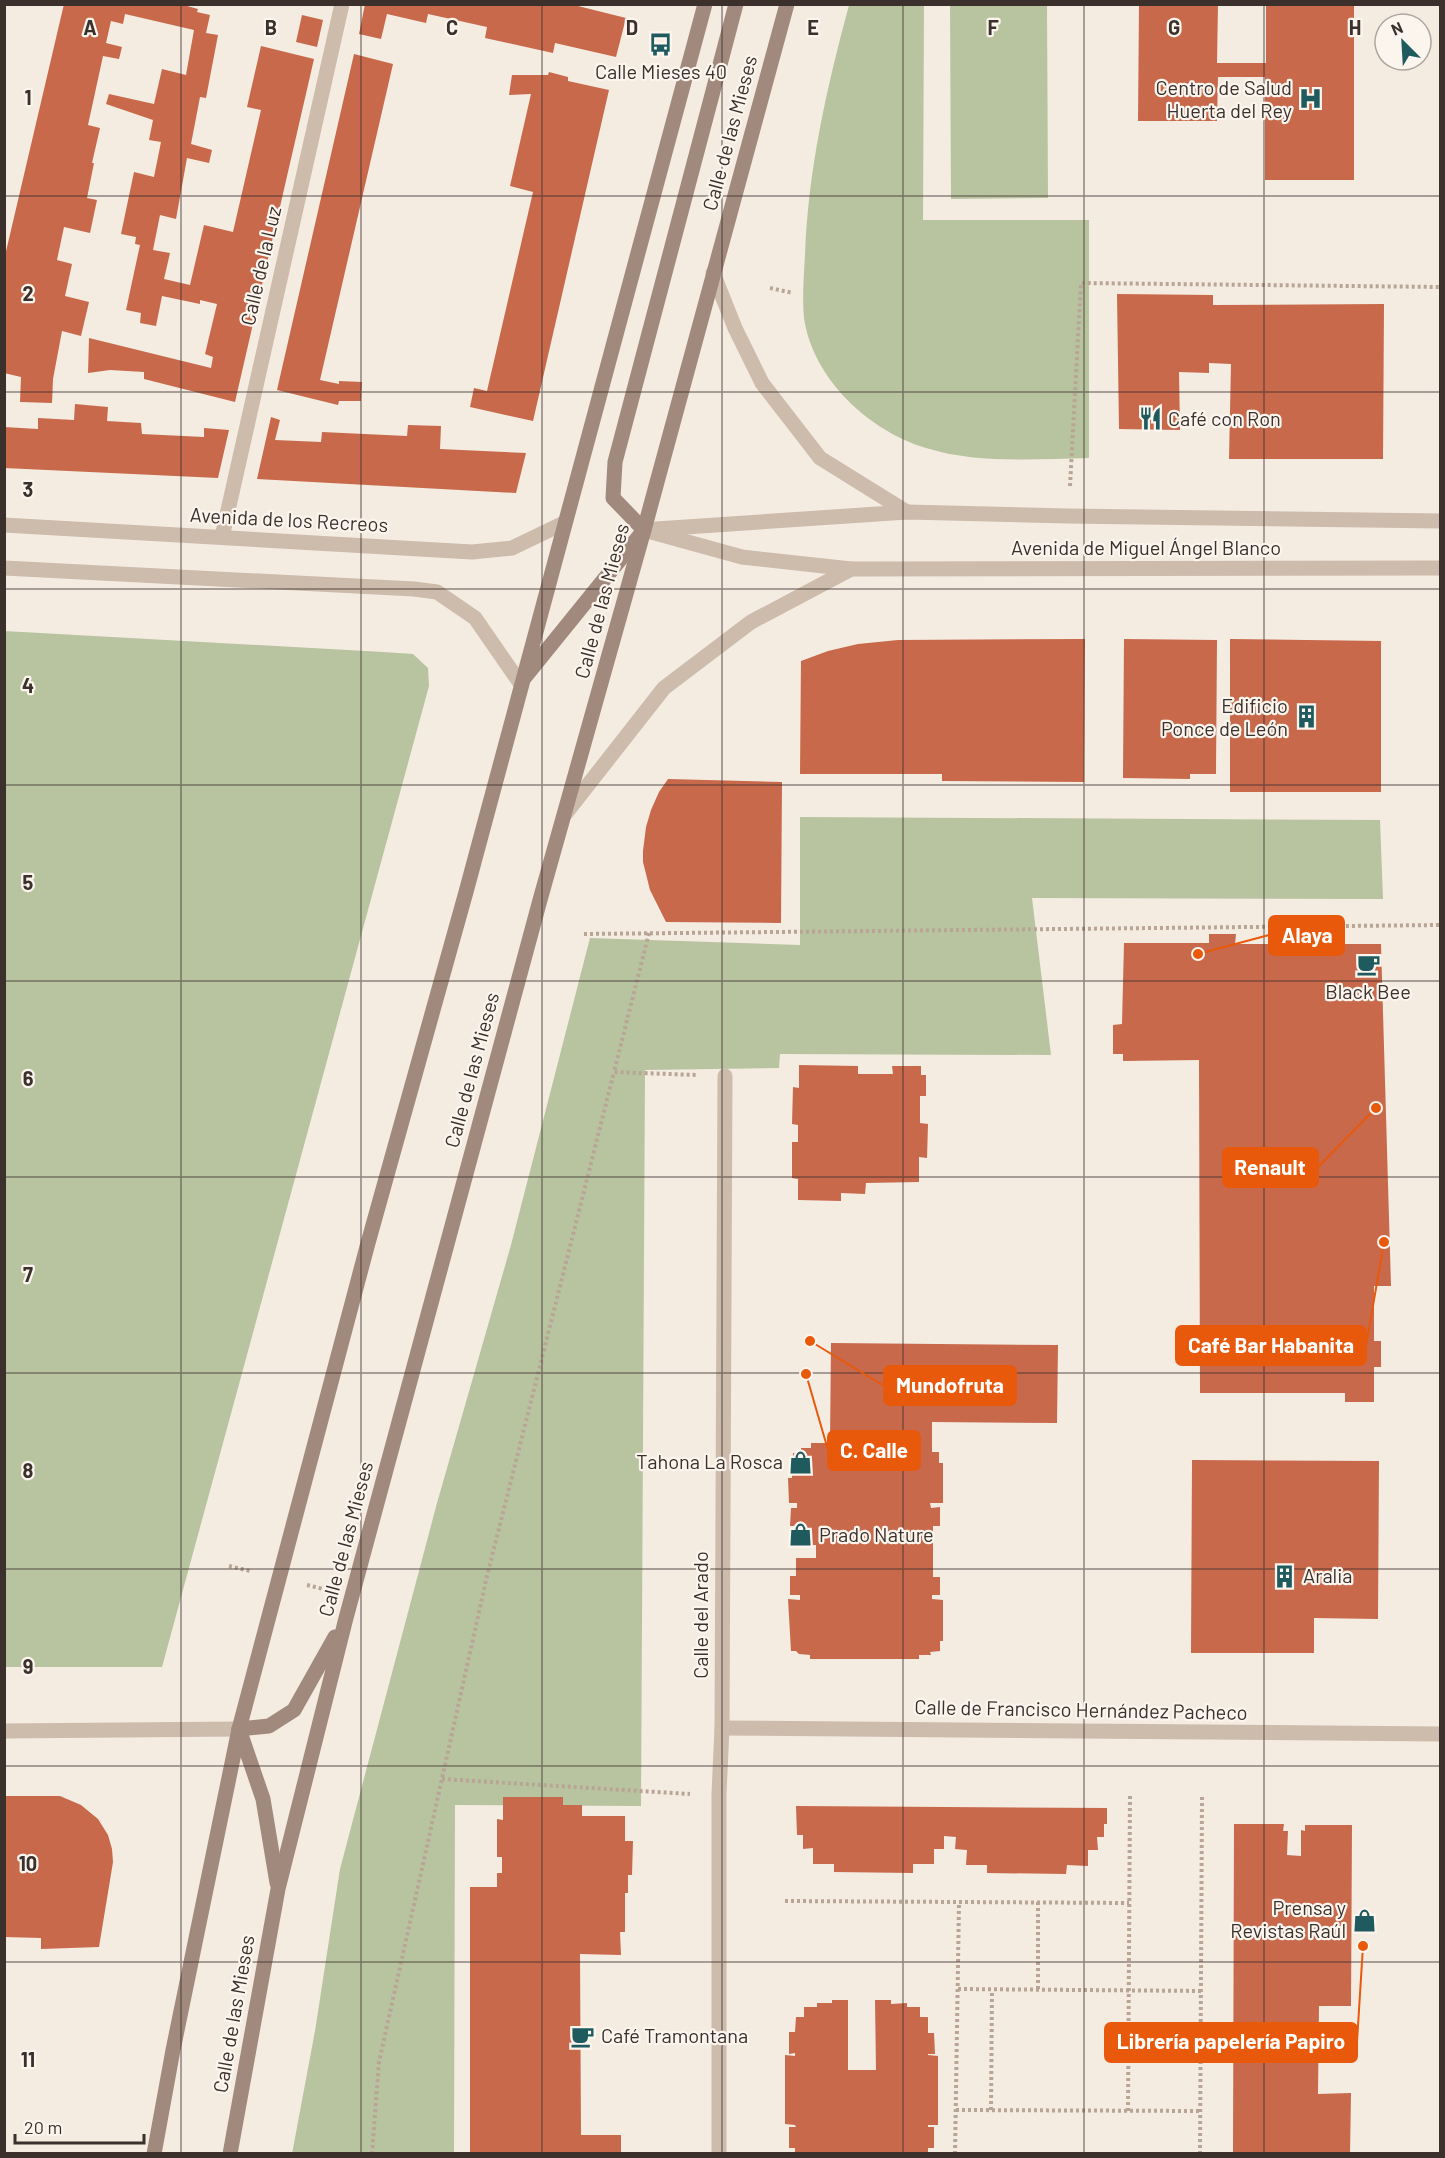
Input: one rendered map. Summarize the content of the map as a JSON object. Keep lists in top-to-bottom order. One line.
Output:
{"streets":{"main road":["Calle de las Mieses"],"street":["Calle de la Luz","Avenida de los Recreos","Avenida de Miguel Ángel Blanco","Calle del Arado","Calle de Francisco Hernández Pacheco"]},"crossings":[["Calle de las Mieses","Avenida de Miguel Ángel Blanco"],["Calle de la Luz","Avenida de los Recreos"],["Calle del Arado","Calle de Francisco Hernández Pacheco"]],"places":{"bus stop":["Calle Mieses 40"],"hospital":["Centro de Salud Huerta del Rey"],"restaurant":["Café con Ron"],"building":["Edificio Ponce de León","Aralia"],"other":["Alaya","Renault","Café Bar Habanita","Mundofruta","C. Calle","Librería papelería Papiro"],"cafe":["Black Bee","Café Tramontana"],"shop":["Tahona La Rosca","Prado Nature","Prensa y Revistas Raúl"]},"scale_bar":"20 m","north":"top left","grid":{"columns":["A","B","C","D","E","F","G","H"],"rows":["1","2","3","4","5","6","7","8","9","10","11"]}}
